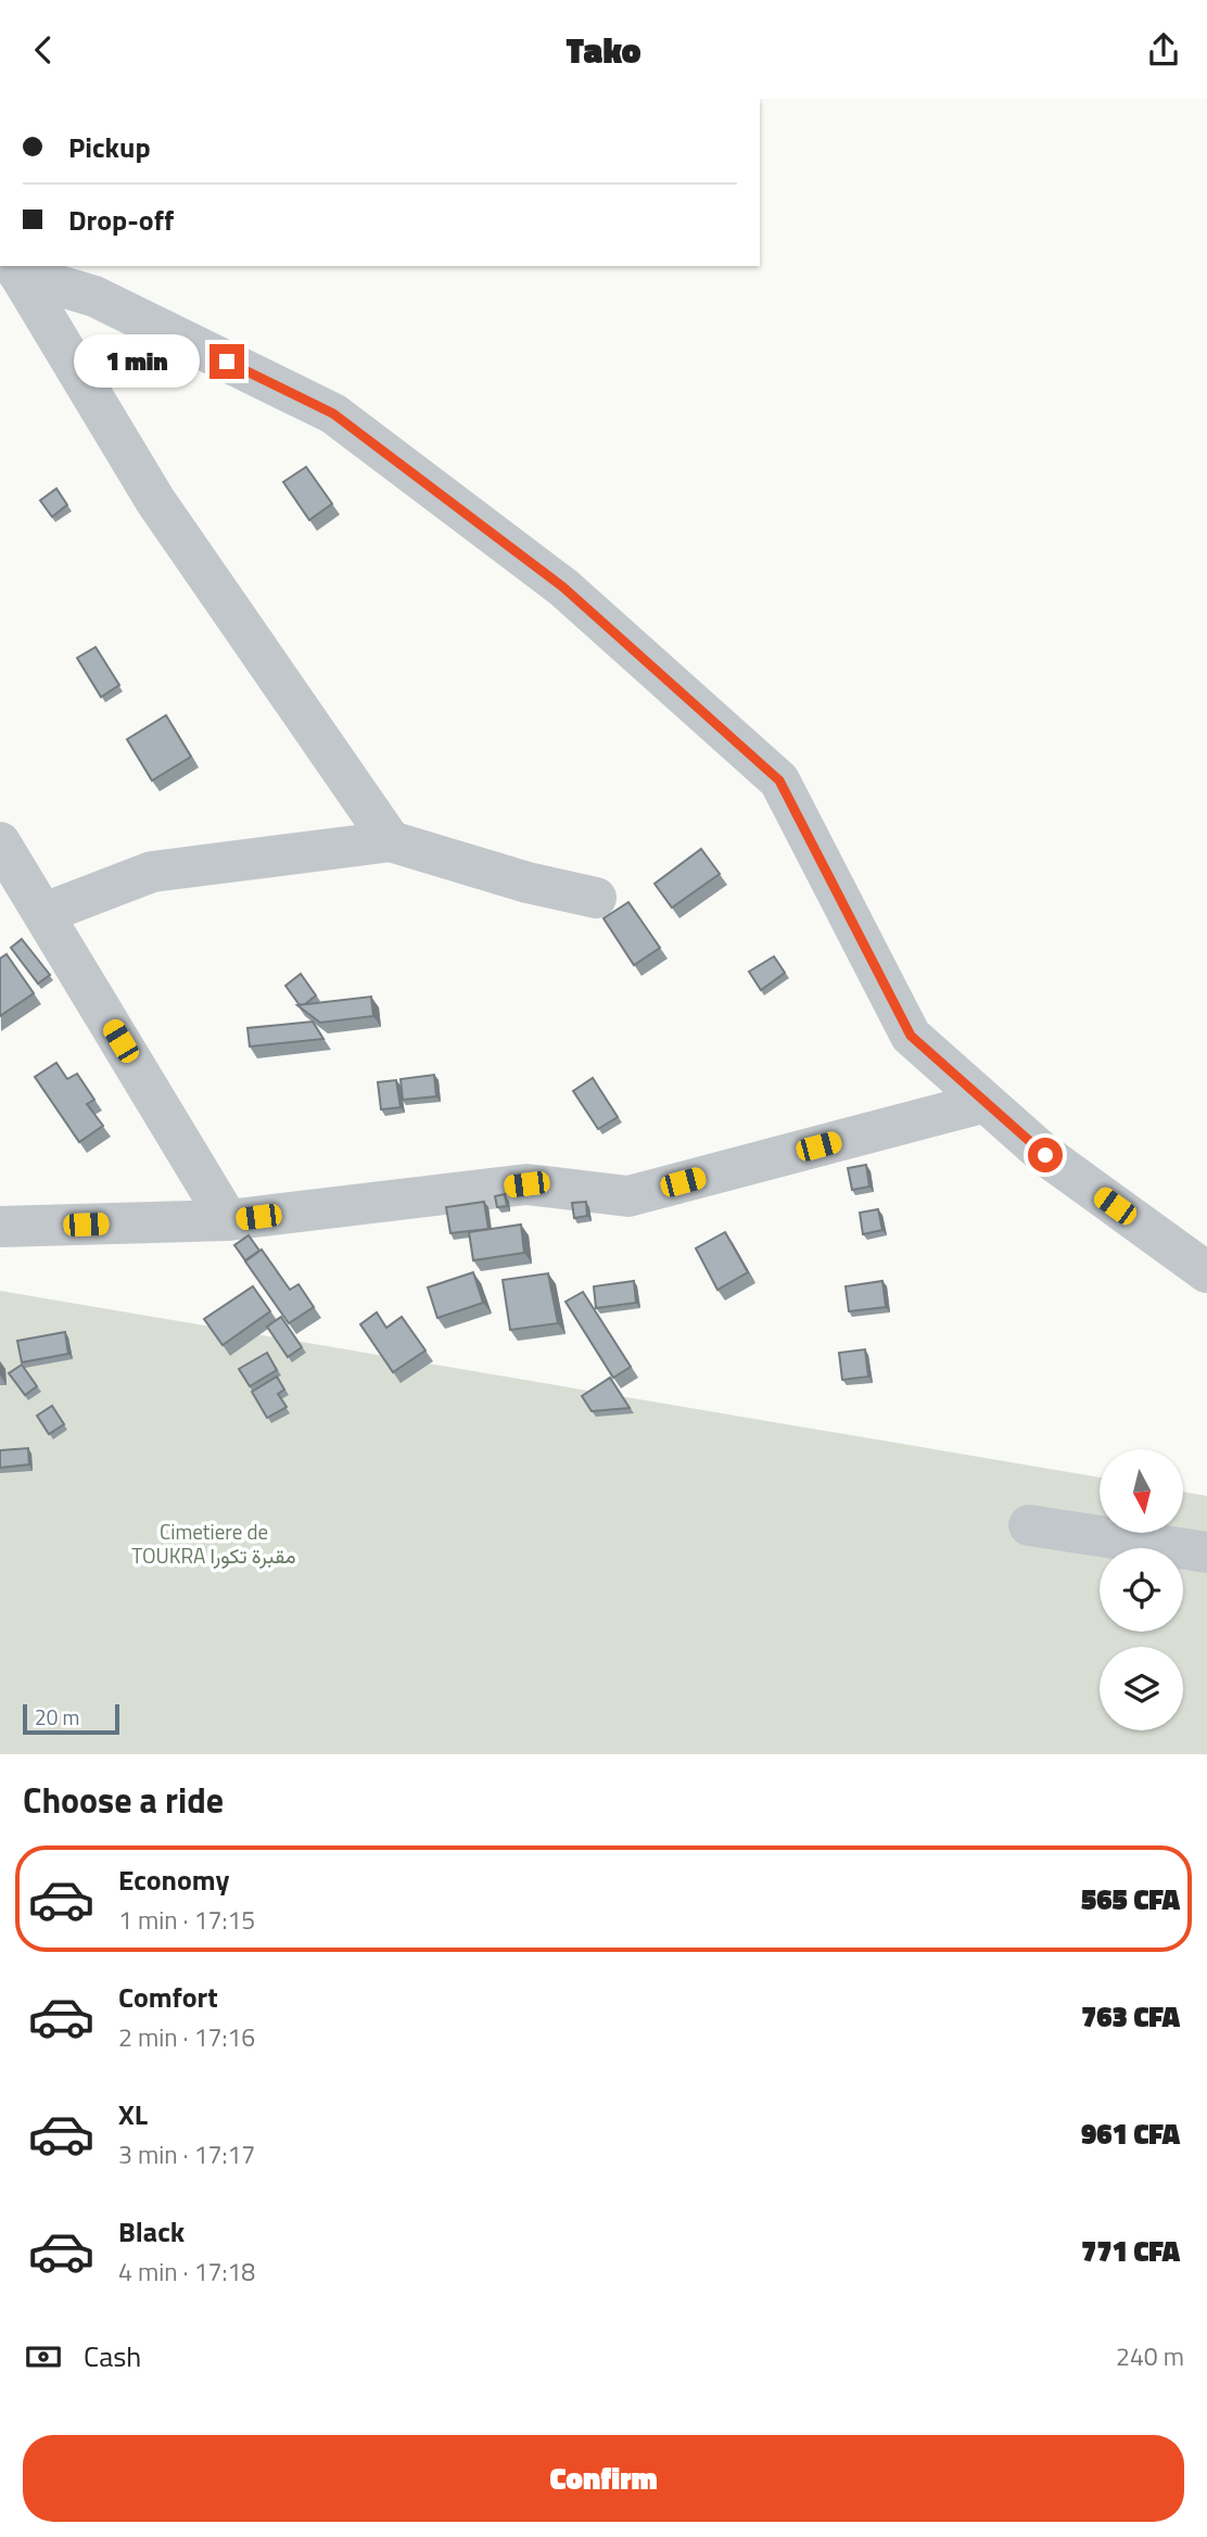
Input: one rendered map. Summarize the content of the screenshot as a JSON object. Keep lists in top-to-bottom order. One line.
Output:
{"parks":["Cimetiere de TOUKRA مقبرة تكورا"],"scale_bar":"20 m","north":"bottom","page":{"header":"Tako","banner":["Pickup","Drop-off"],"bubble":"1 min","scale":"20 m","heading":"Choose a ride","list":[{"name":"Economy","note":"1 min · 17:15","value":"565 CFA"},{"name":"Comfort","note":"2 min · 17:16","value":"763 CFA"},{"name":"XL","note":"3 min · 17:17","value":"961 CFA"},{"name":"Black","note":"4 min · 17:18","value":"771 CFA"}],"pay":["Cash","240 m"],"buttons":"Confirm"}}
